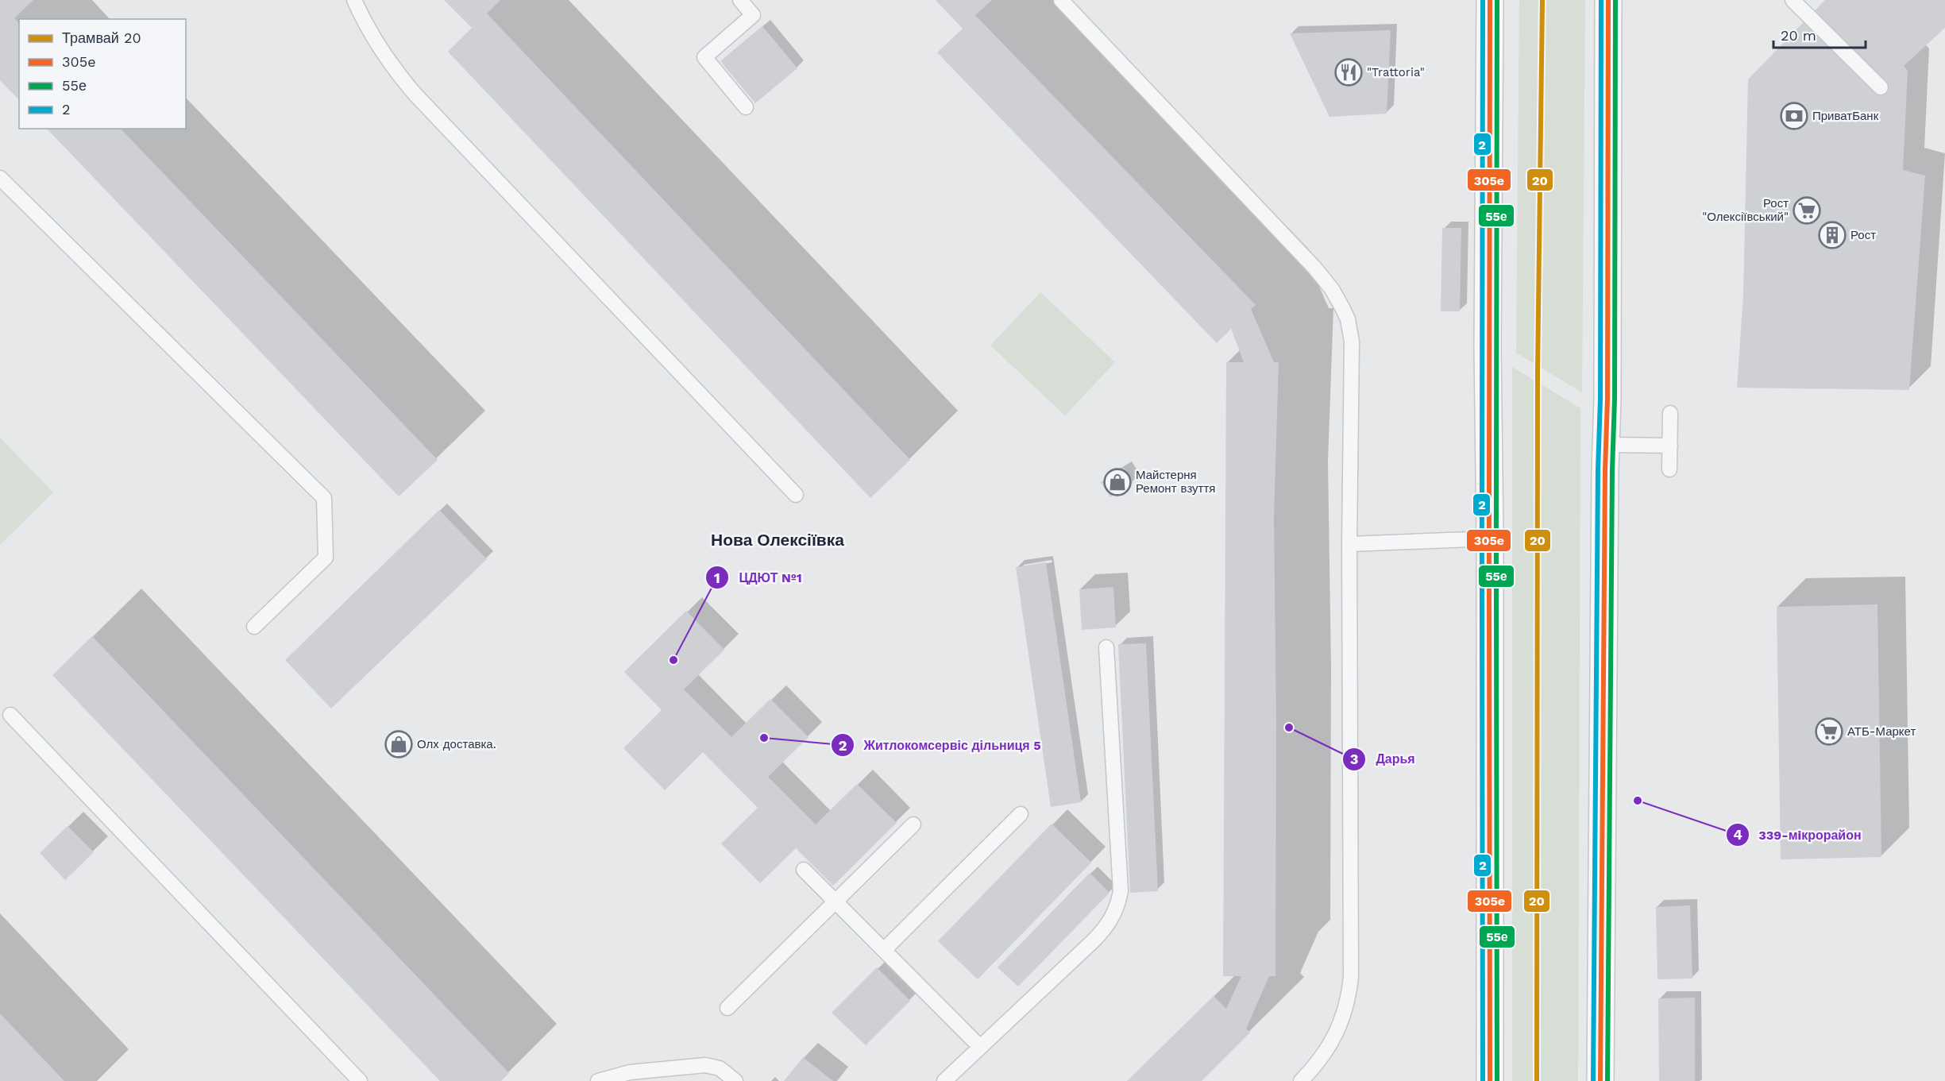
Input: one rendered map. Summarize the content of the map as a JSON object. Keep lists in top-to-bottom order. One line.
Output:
{"districts":["Нова Олексіївка"],"places":{"restaurant":["\"Trattoria\""],"bank":["ПриватБанк"],"supermarket":["Рост \"Олексіївський\"","АТБ-Маркет"],"building":["Рост"],"shop":["Майстерня Ремонт взуття","Олх доставка."],"other":["ЦДЮТ №1","Дарья","Житлокомсервіс дільниця 5","339-мiкрорайон"]},"lines":["tram line 20","transit line 305e","transit line 55е","transit line 2"],"legend":["Трамвай 20","305e","55е","2"],"scale_bar":"20 m"}
